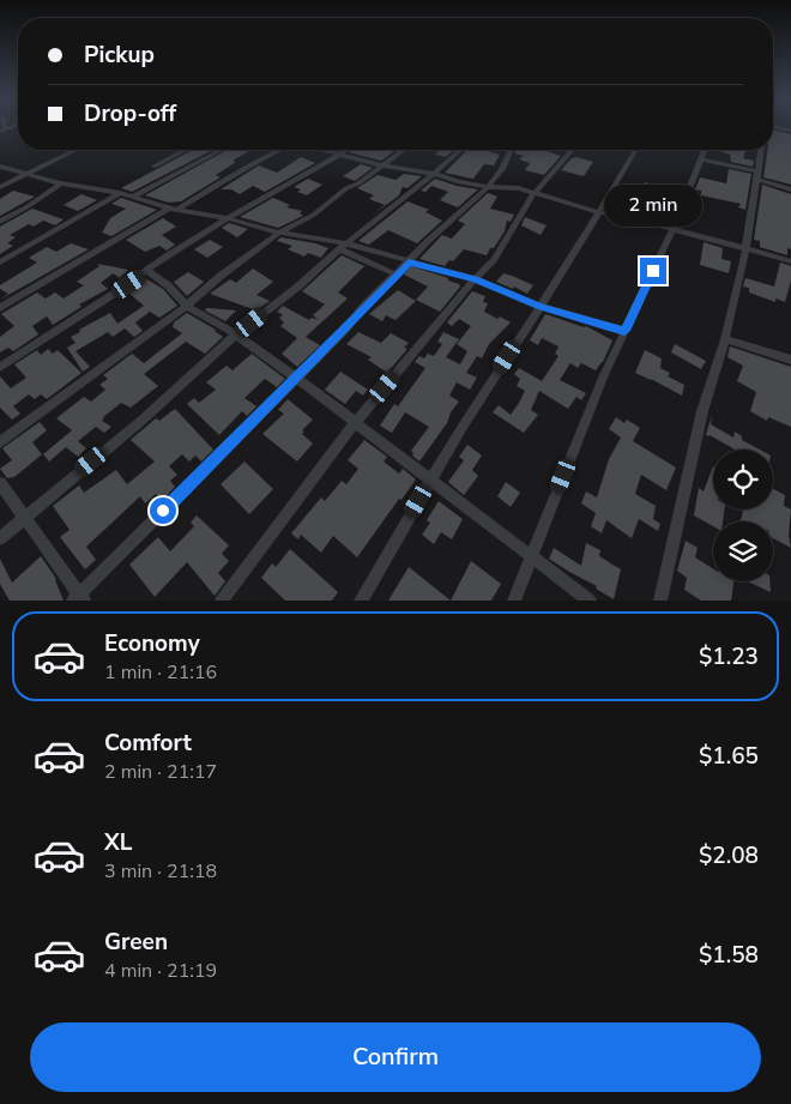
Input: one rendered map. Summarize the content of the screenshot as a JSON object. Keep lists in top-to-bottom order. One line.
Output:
{"page":{"banner":["Pickup","Drop-off"],"bubble":"2 min","list":[{"name":"Economy","note":"1 min · 21:16","value":"$1.23"},{"name":"Comfort","note":"2 min · 21:17","value":"$1.65"},{"name":"XL","note":"3 min · 21:18","value":"$2.08"},{"name":"Green","note":"4 min · 21:19","value":"$1.58"}],"buttons":"Confirm"}}
